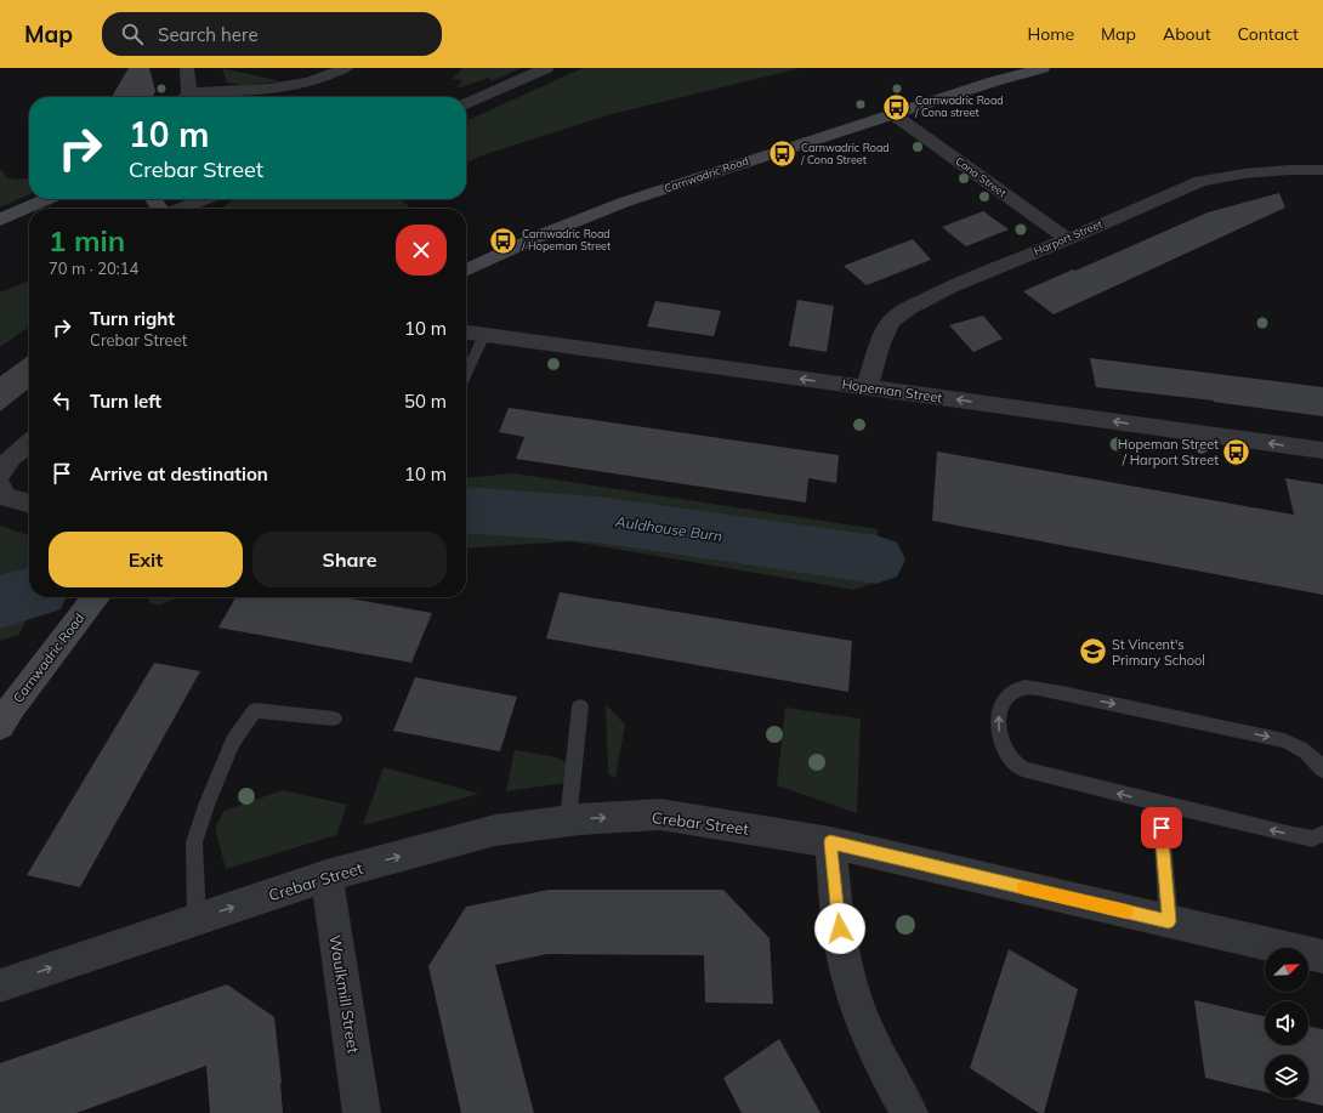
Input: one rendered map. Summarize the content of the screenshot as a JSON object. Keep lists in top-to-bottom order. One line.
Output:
{"streets":{"street":["Carnwadric Road","Cona Street","Harport Street","Hopeman Street","Crebar Street","Waulkmill Street"]},"crossings":[["Carnwadric Road","Cona Street"],["Cona Street","Harport Street"],["Harport Street","Hopeman Street"],["Crebar Street","Waulkmill Street"]],"one_way":["Hopeman Street","Crebar Street"],"water":["Auldhouse Burn"],"places":{"bus stop":["Carnwadric Road / Cona street","Carnwadric Road / Cona Street","Carnwadric Road / Hopeman Street","Hopeman Street / Harport Street"],"school or university":["St Vincent's Primary School"]},"north":"top right","page":{"header":"Map","search":"Search here","nav":["Home","Map","About","Contact"],"turn":["10 m","Crebar Street"],"heading":["1 min","70 m · 20:14"],"list":[{"name":"Turn right","note":"Crebar Street","value":"10 m"},{"name":"Turn left","value":"50 m"},{"name":"Arrive at destination","value":"10 m"}],"buttons":["Exit","Share"]}}
